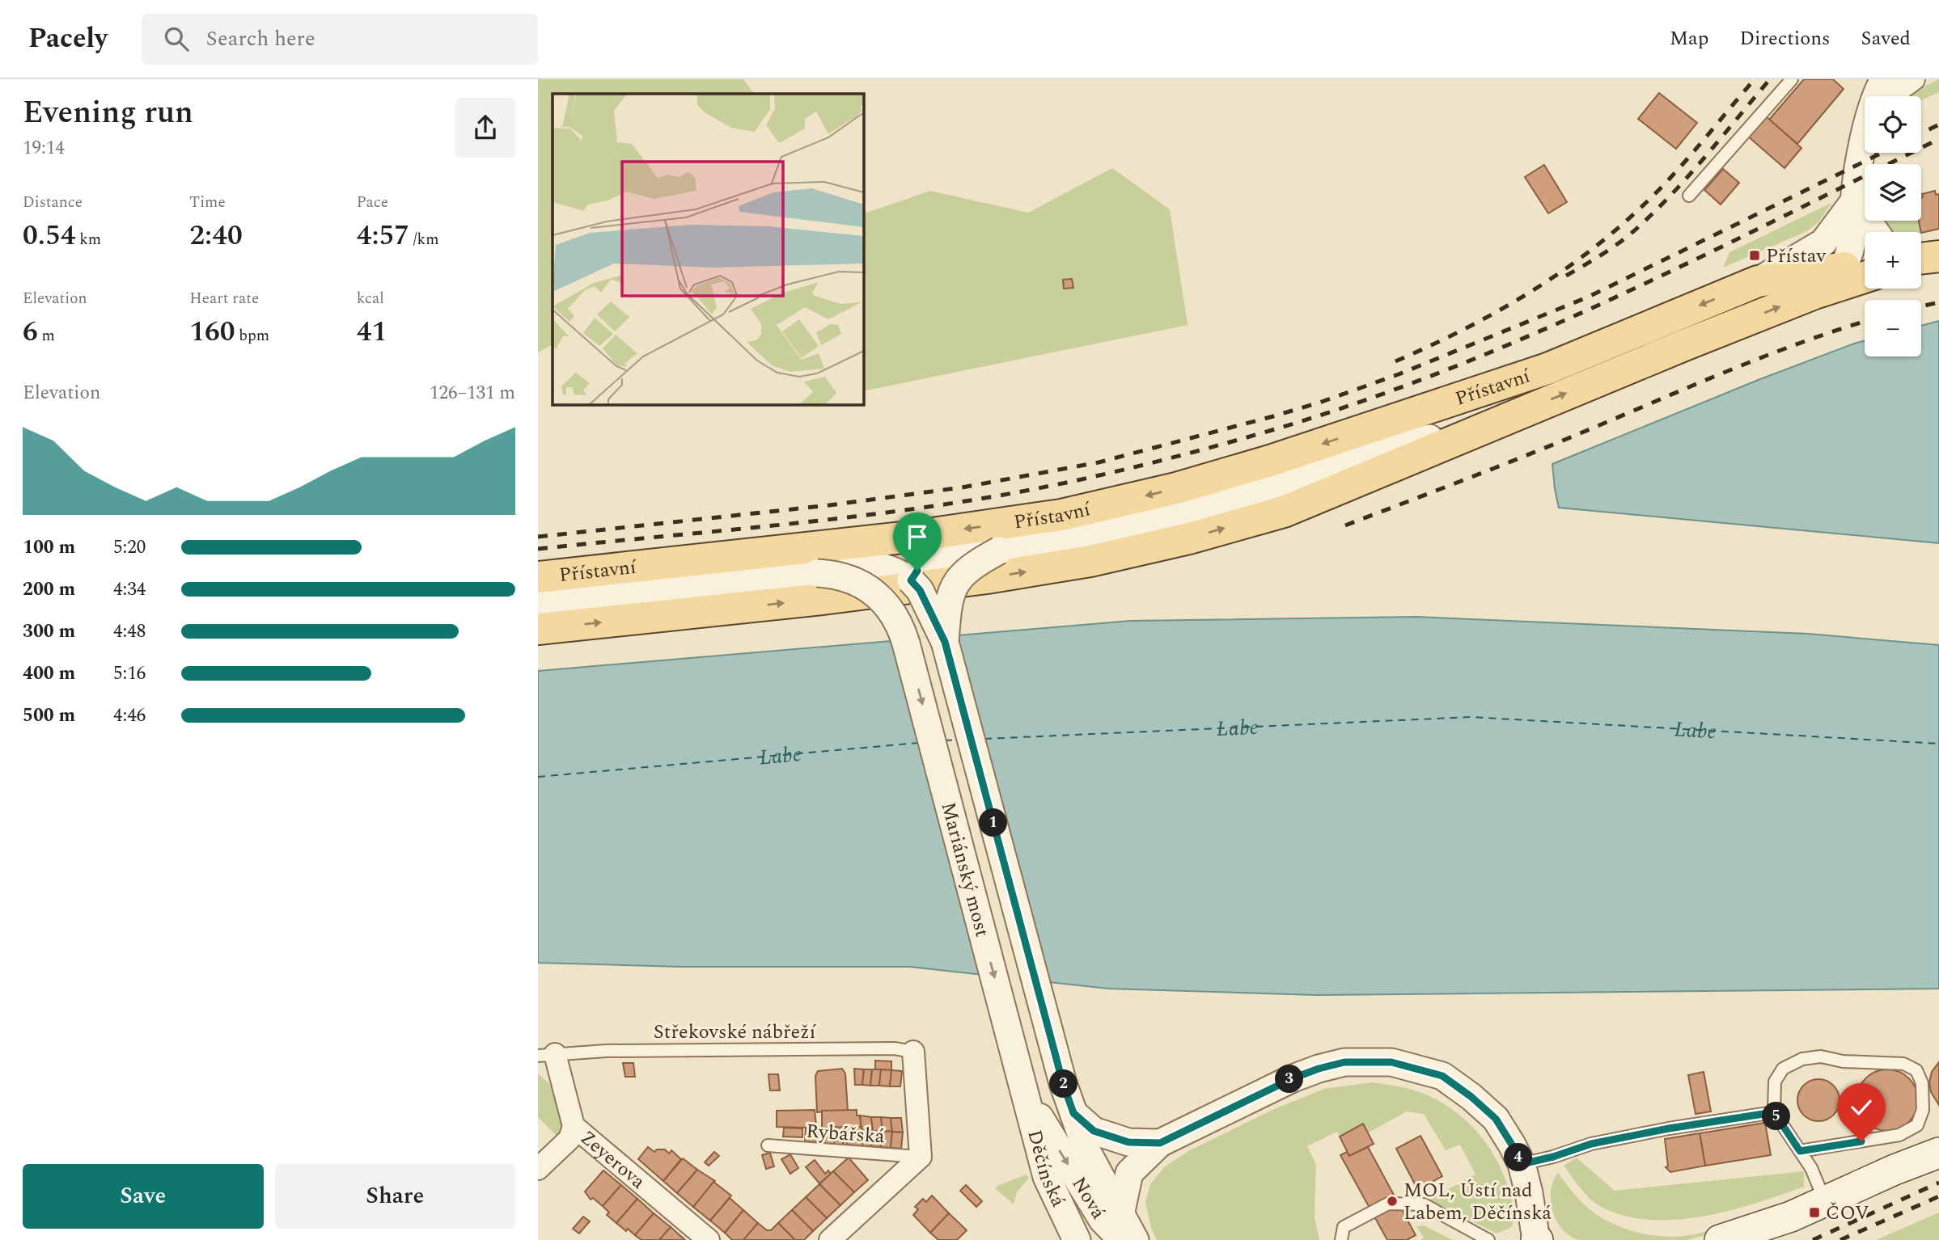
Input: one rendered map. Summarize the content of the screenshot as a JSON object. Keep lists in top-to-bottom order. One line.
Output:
{"streets":{"main road":["Přístavní"],"street":["Mariánský most","Zeyerova","Děčínská","Nová"],"lane":["Střekovské nábřeží","Rybářská"]},"crossings":[["Přístavní","Mariánský most"],["Mariánský most","Děčínská"],["Mariánský most","Nová"],["Střekovské nábřeží","Zeyerova"],["Děčínská","Nová"]],"water":["Labe"],"places":{"transit":["Přístav","ČOV"],"other":["MOL, Ústí nad Labem, Děčínská"]},"page":{"header":"Pacely","search":"Search here","nav":["Map","Directions","Saved"],"heading":["Evening run","19:14"],"map_buttons":["+","−"],"stats":[["Distance","0.54 km"],["Time","2:40"],["Pace","4:57 /km"],["Elevation","6 m"],["Heart rate","160 bpm"],["kcal","41"]],"chart":["Elevation","126–131 m"],"list":[{"name":"100 m","note":"5:20"},{"name":"200 m","note":"4:34"},{"name":"300 m","note":"4:48"},{"name":"400 m","note":"5:16"},{"name":"500 m","note":"4:46"}],"pins":["1","3","2","5","4"],"buttons":["Save","Share"]}}
